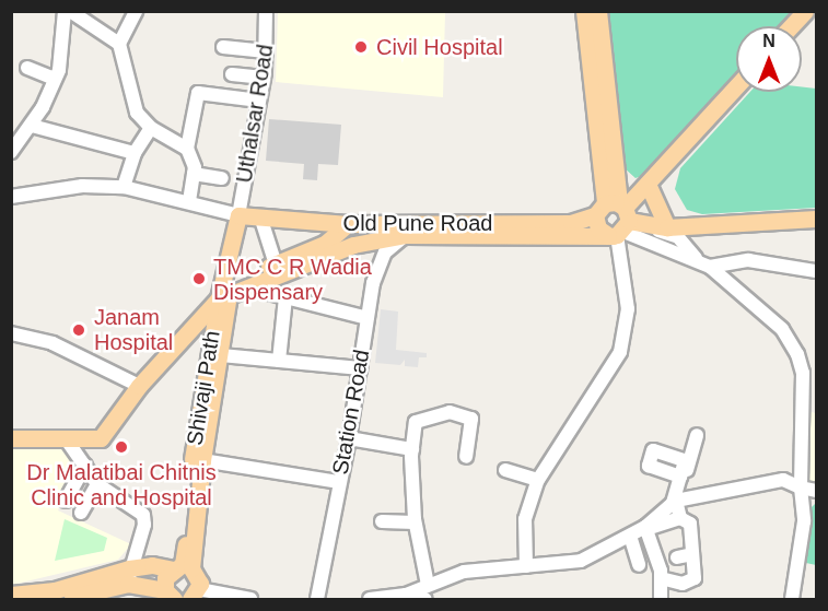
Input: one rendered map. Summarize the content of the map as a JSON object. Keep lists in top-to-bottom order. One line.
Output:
{"streets":{"main road":["Old Pune Road","Shivaji Path"],"street":["Uthalsar Road","Station Road"]},"crossings":[["Uthalsar Road","Old Pune Road"],["Uthalsar Road","Shivaji Path"],["Old Pune Road","Shivaji Path"],["Old Pune Road","Station Road"]],"places":["Civil Hospital","TMC C R Wadia Dispensary","Janam Hospital","Dr Malatibai Chitnis Clinic and Hospital"],"north":"top"}
